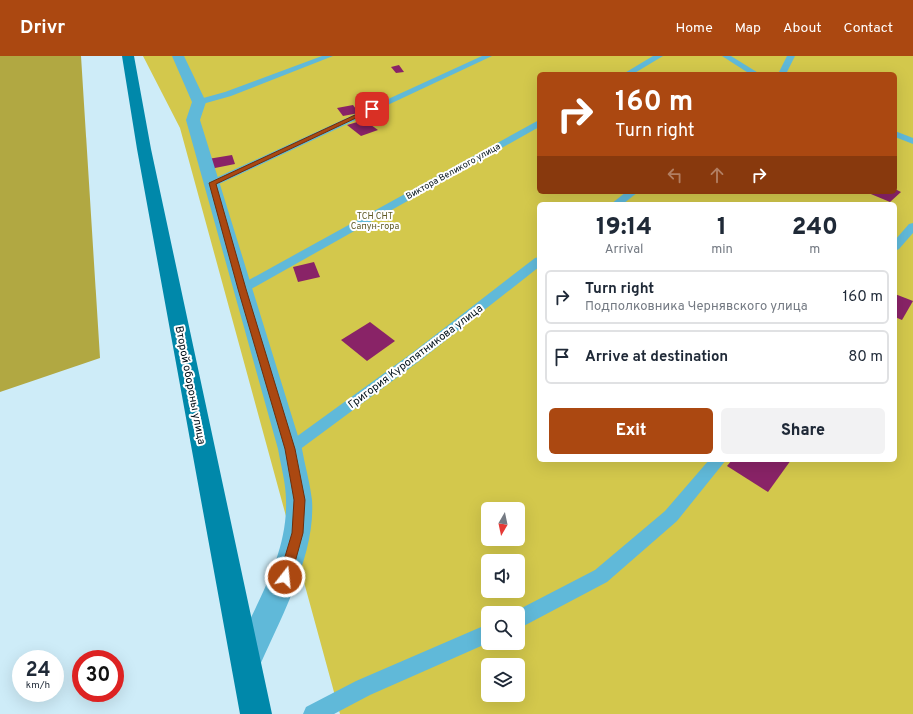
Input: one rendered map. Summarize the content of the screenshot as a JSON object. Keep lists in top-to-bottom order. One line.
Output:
{"streets":{"main road":["Второй обороны улица"],"lane":["Виктора Великого улица","Григория Куропятникова улица"]},"parks":["ТСН СНТ Сапун-гора"],"north":"bottom","page":{"header":"Drivr","nav":["Home","Map","About","Contact"],"turn":["160 m","Turn right"],"eta":["19:14","Arrival","1","min","240","m"],"list":[{"name":"Turn right","note":"Подполковника Чернявского улица","value":"160 m"},{"name":"Arrive at destination","value":"80 m"}],"buttons":["Exit","Share"],"speed":"24 km/h","limit":"30"}}
